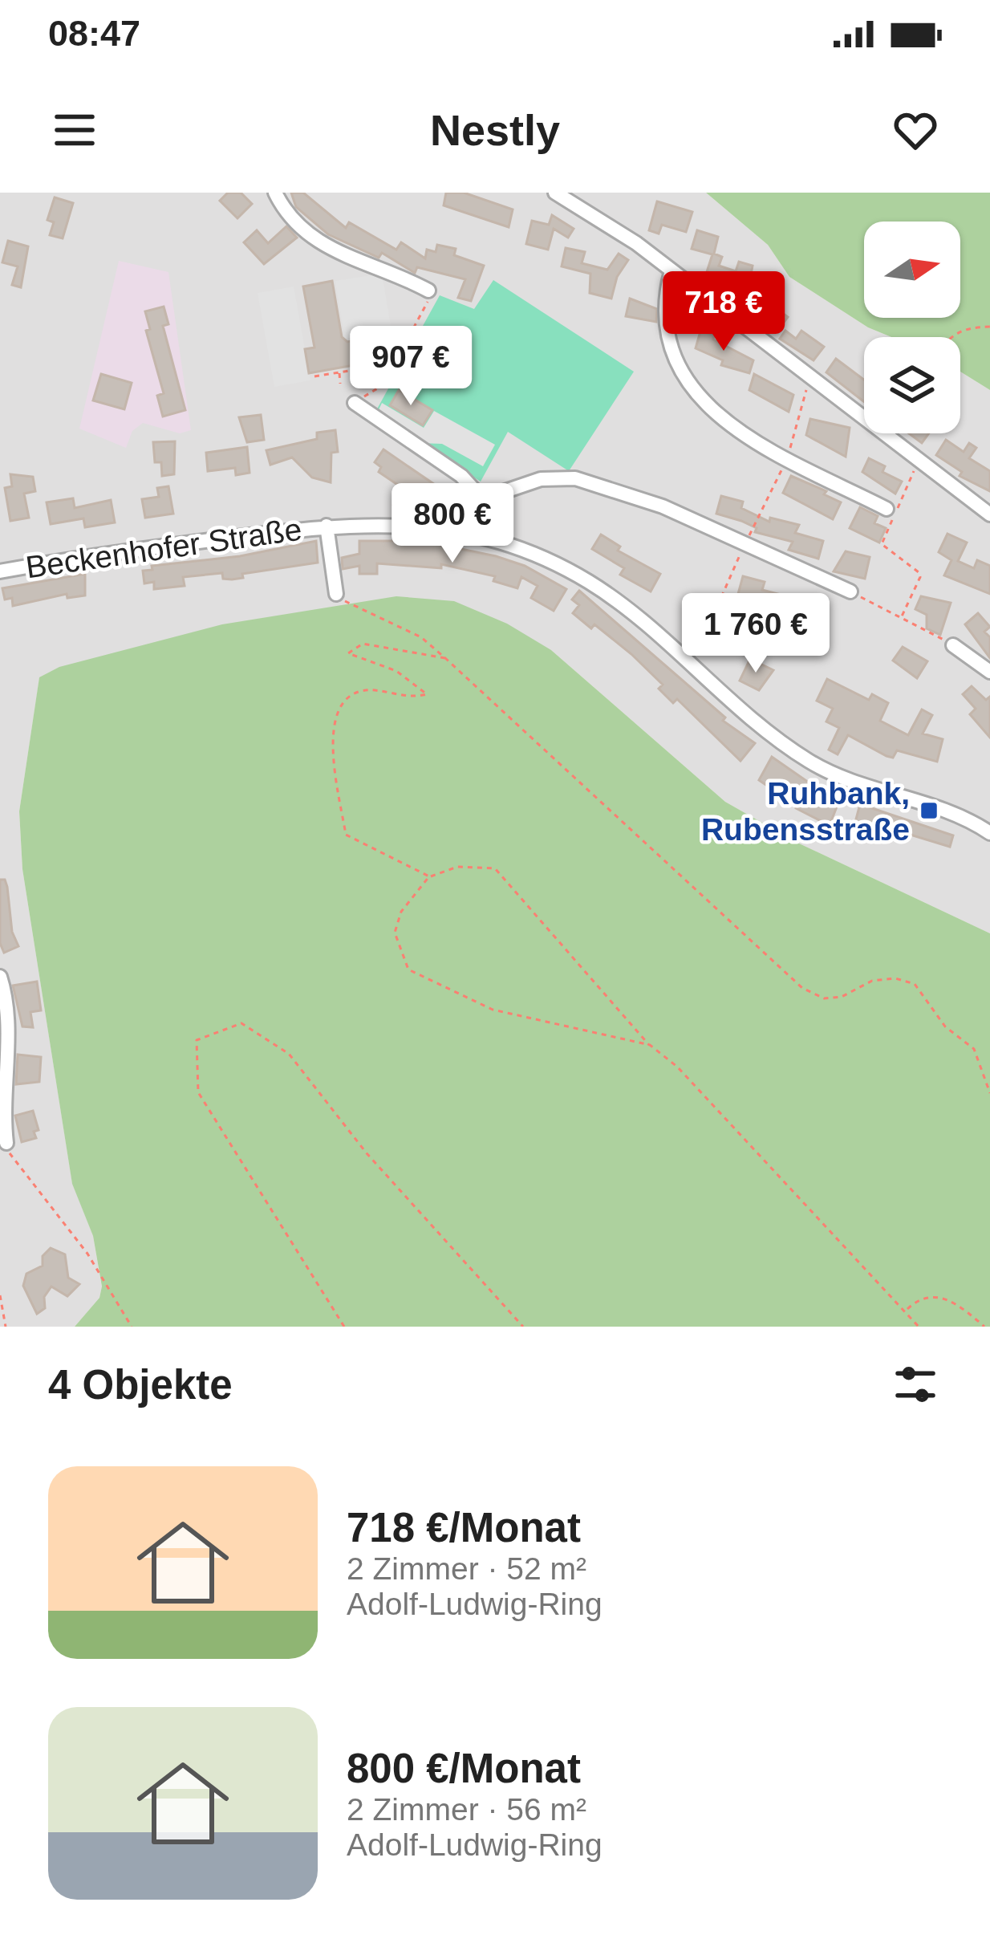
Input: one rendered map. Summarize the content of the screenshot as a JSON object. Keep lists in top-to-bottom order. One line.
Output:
{"streets":{"street":["Beckenhofer Straße"]},"places":{"transit":["Ruhbank, Rubensstraße"]},"north":"right","page":{"status":"08:47","header":"Nestly","price":["718 €","907 €","800 €","1 760 €"],"heading":"4 Objekte","list":[{"name":"718 €/Monat","note":"2 Zimmer · 52 m² · Adolf-Ludwig-Ring"},{"name":"800 €/Monat","note":"2 Zimmer · 56 m² · Adolf-Ludwig-Ring"}]}}
